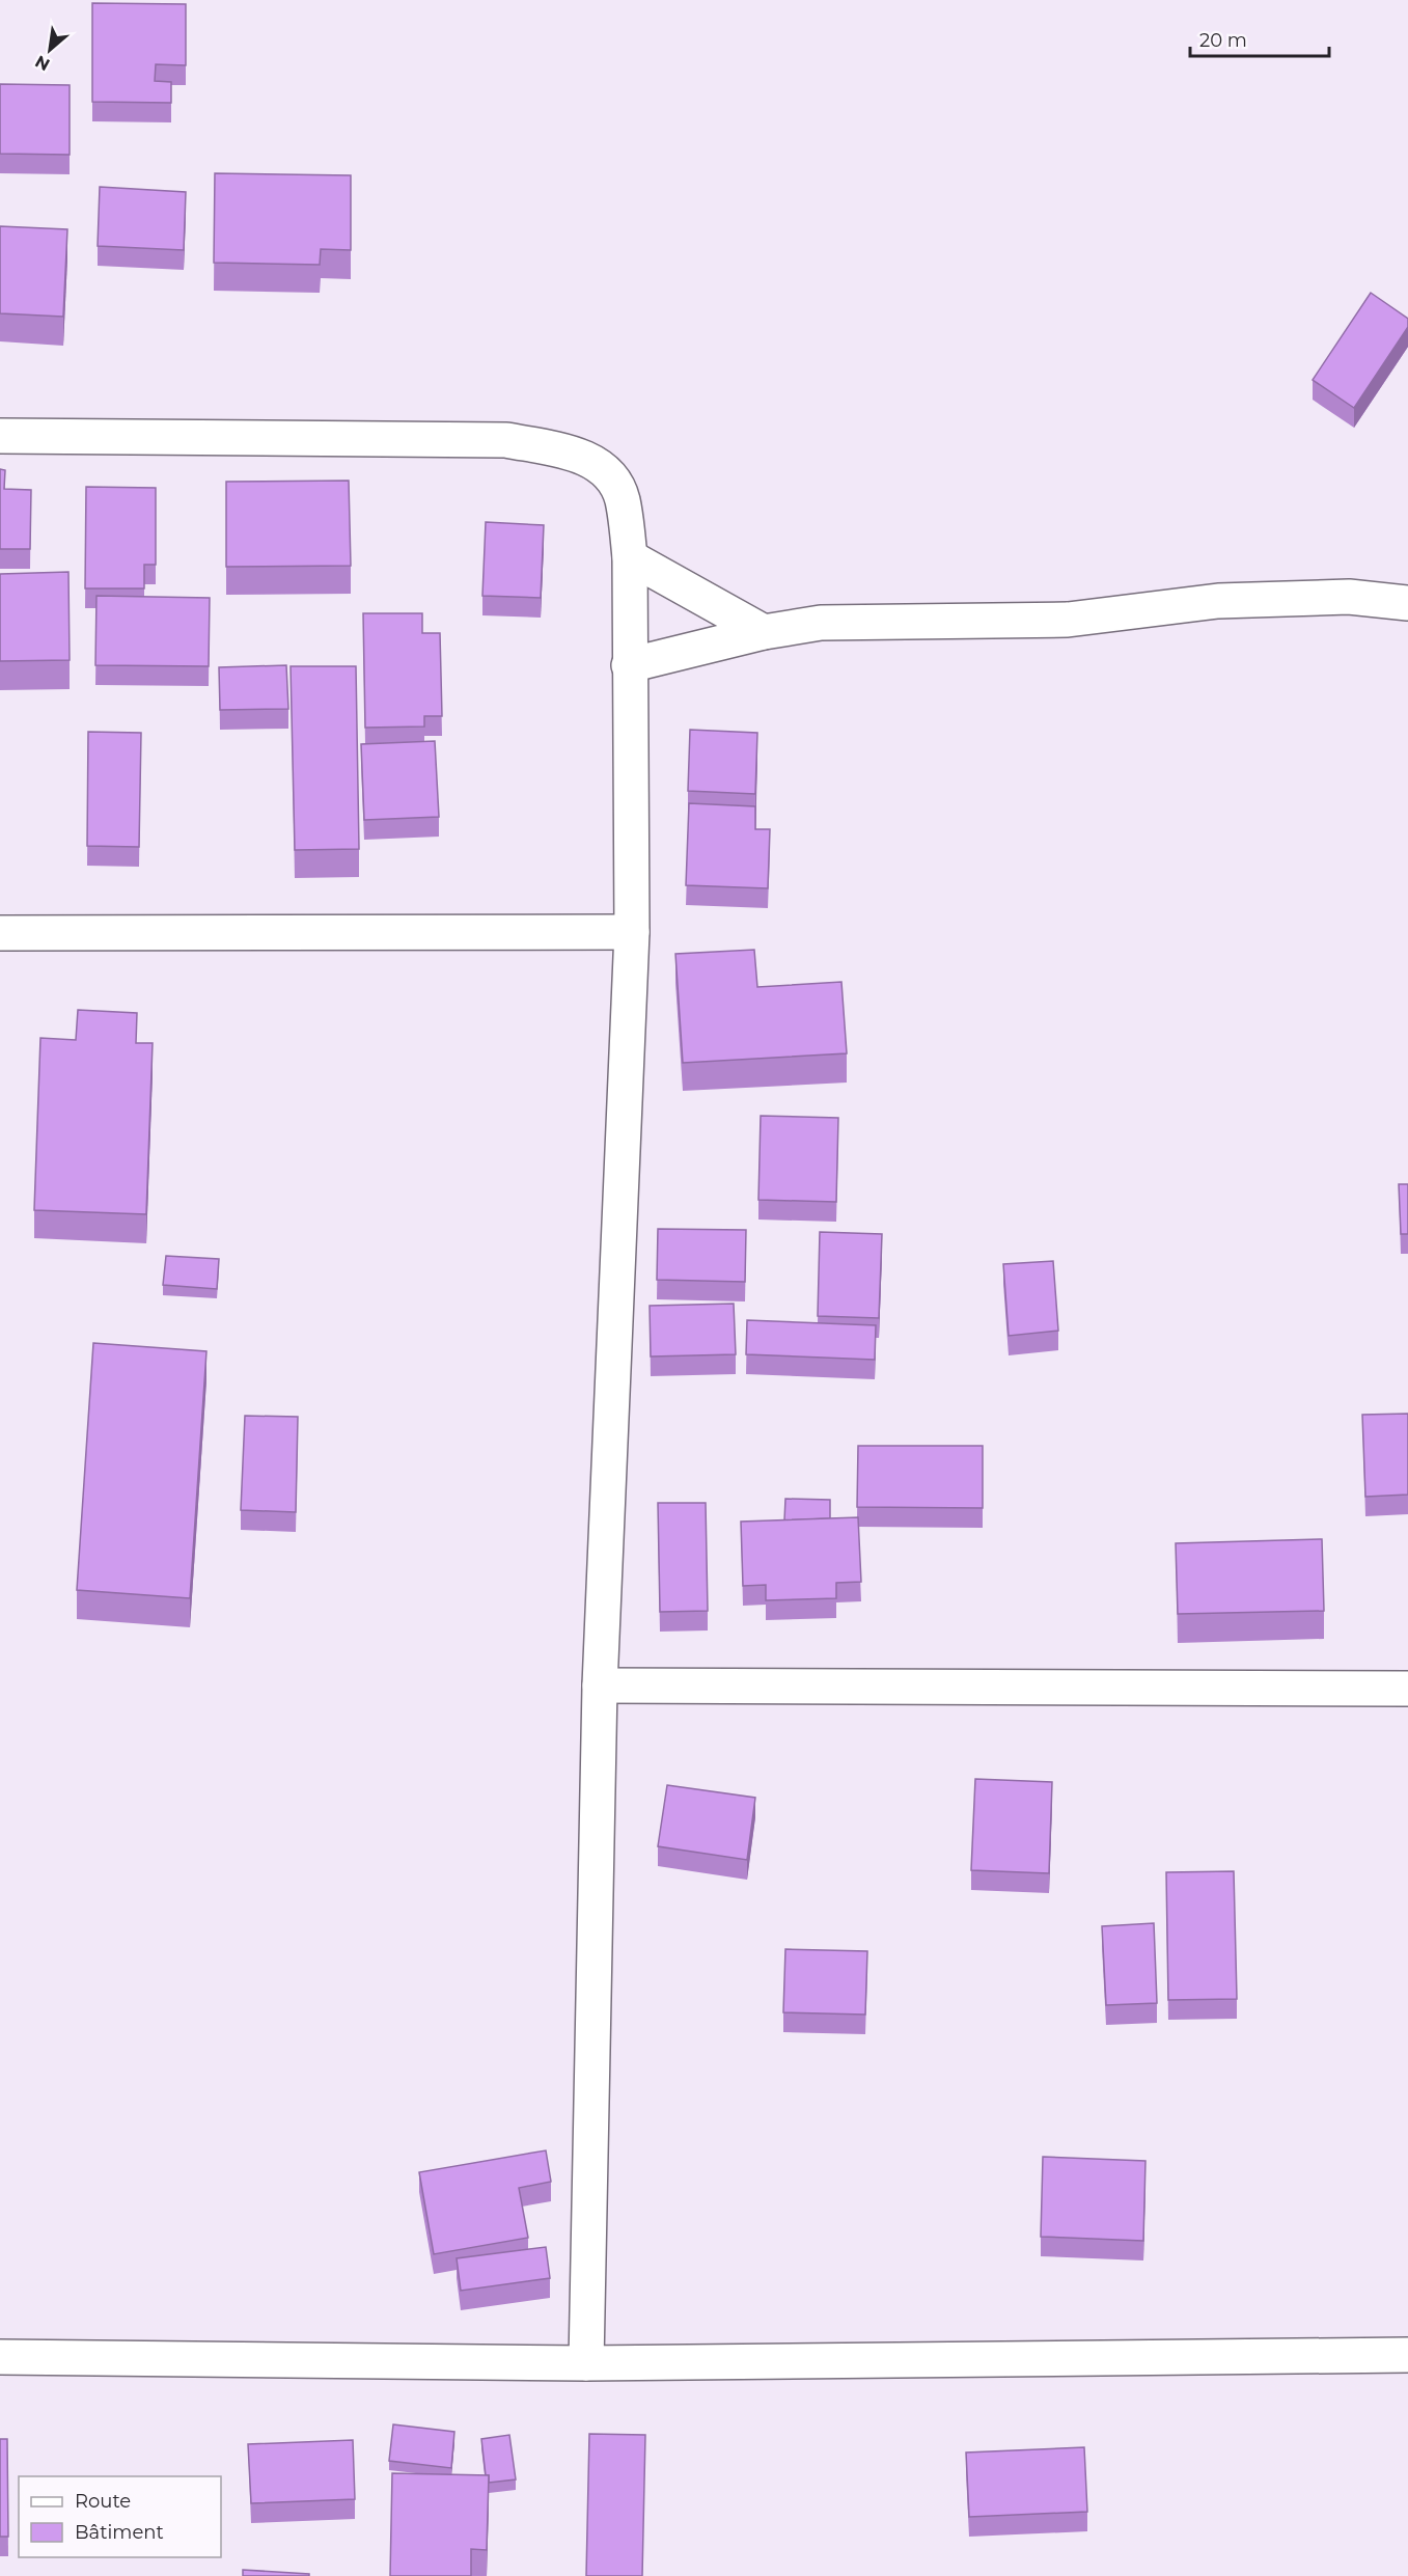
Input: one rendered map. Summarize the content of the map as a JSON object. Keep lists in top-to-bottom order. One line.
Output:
{"legend":["Route","Bâtiment"],"scale_bar":"20 m","north":"bottom left"}
